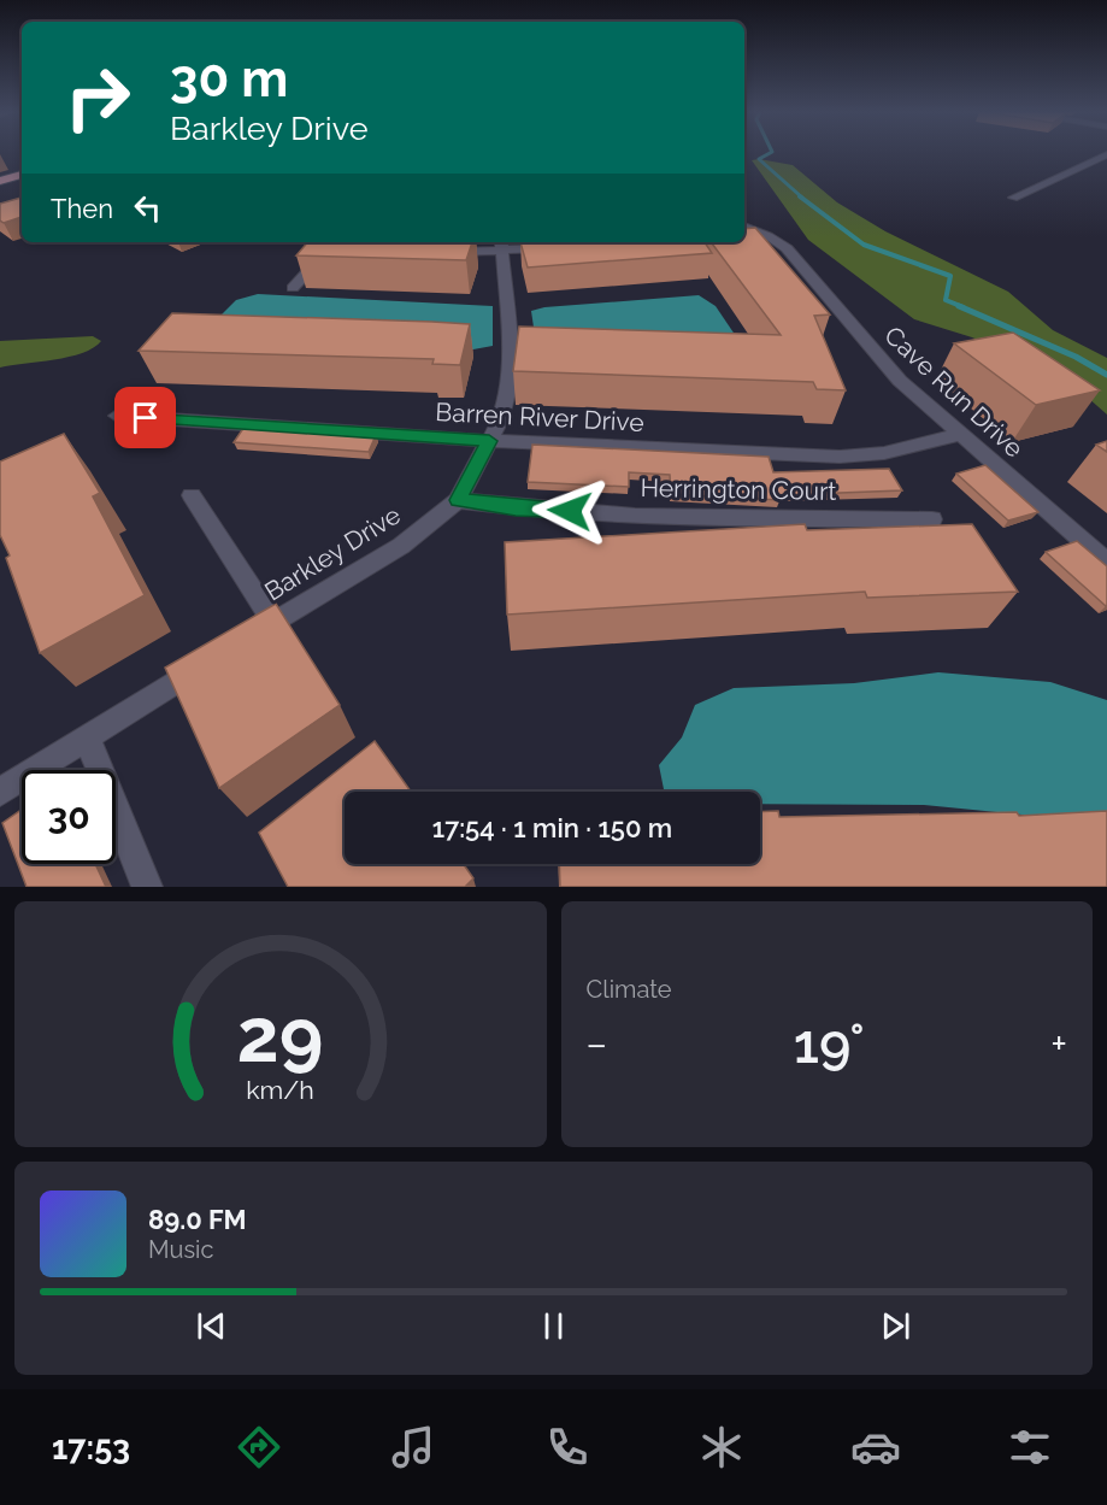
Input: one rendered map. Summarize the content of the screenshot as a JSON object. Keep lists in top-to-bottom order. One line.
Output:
{"streets":{"street":["Cave Run Drive","Barren River Drive","Herrington Court","Barkley Drive"]},"crossings":[["Cave Run Drive","Barren River Drive"],["Barren River Drive","Barkley Drive"],["Herrington Court","Barkley Drive"]],"page":{"turn":["30 m","Barkley Drive"],"then":"Then","limit":"30","trip":"17:54 · 1 min · 150 m","tile":"Climate","heat":["−","19°","+"],"song":["89.0 FM","Music"],"tabs":"17:53","gauge":["29","km/h"]}}
